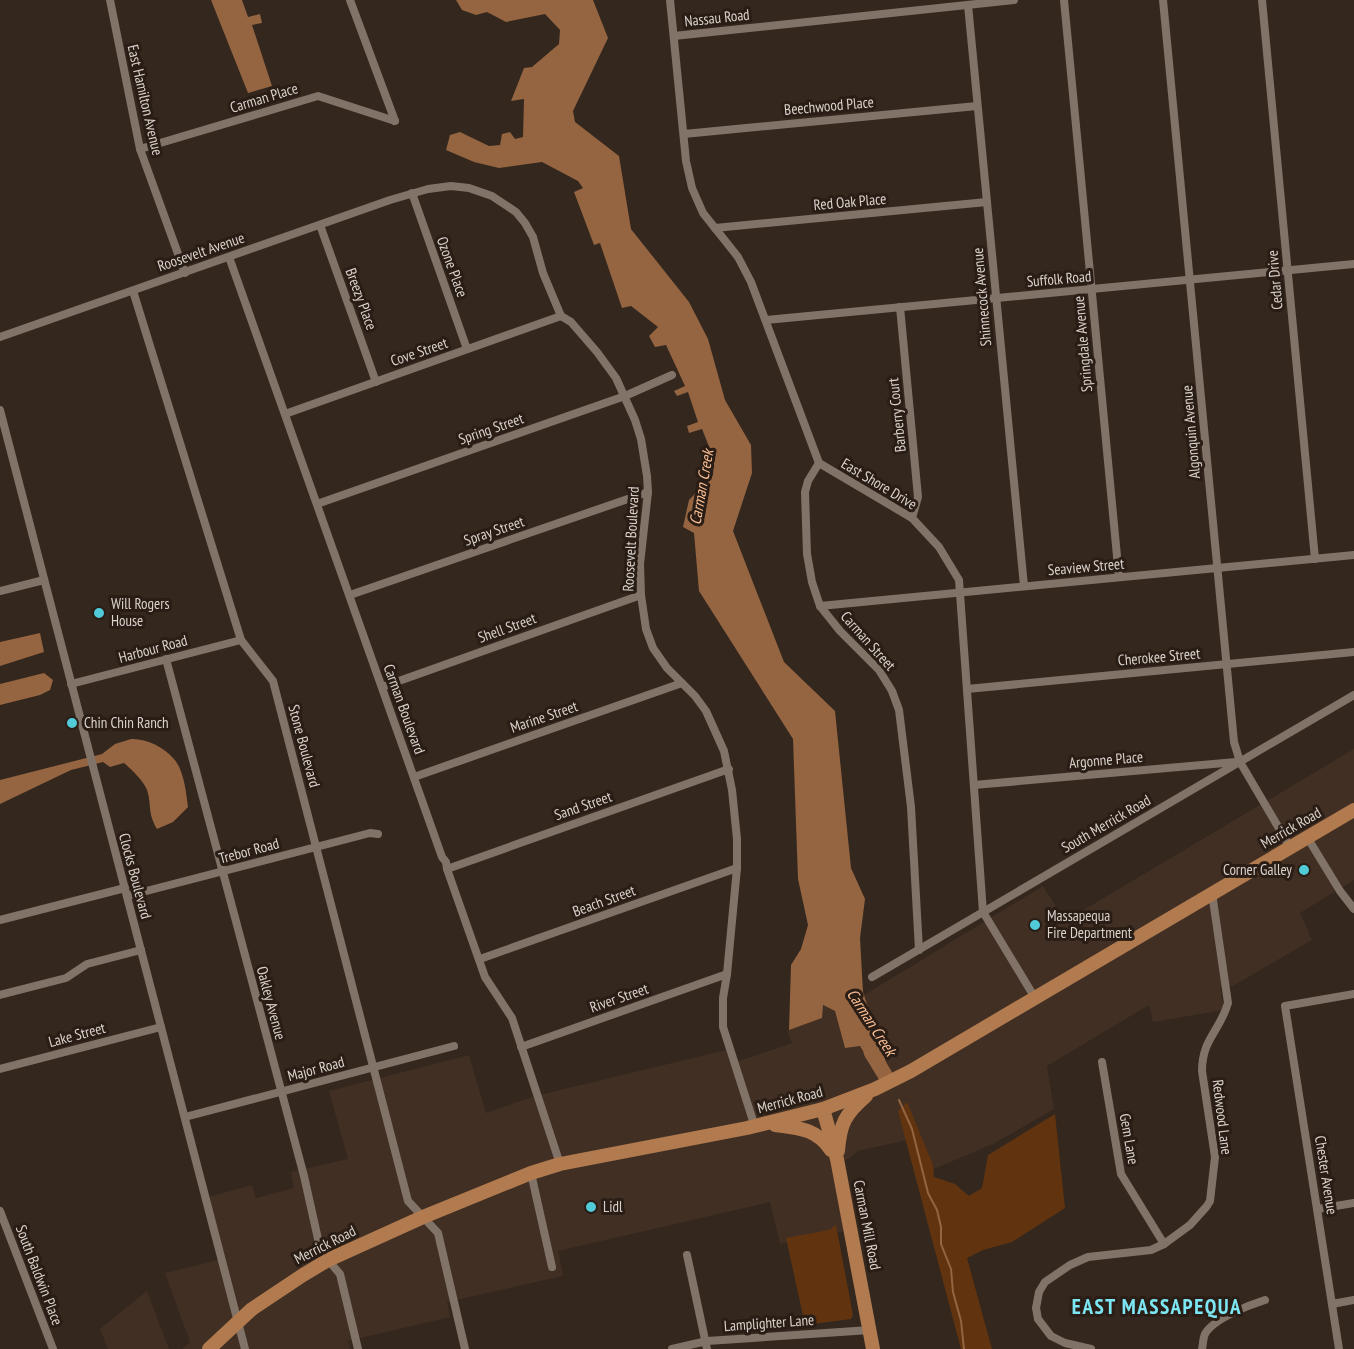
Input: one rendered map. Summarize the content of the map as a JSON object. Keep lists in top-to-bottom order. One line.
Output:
{"streets":{"main road":["Merrick Road","Carman Mill Road"],"street":["Nassau Road","Carman Place","East Hamilton Avenue","Beechwood Place","Red Oak Place","Roosevelt Avenue","Ozone Place","Suffolk Road","Cedar Drive","Shinnecock Avenue","Breezy Place","Springdale Avenue","Cove Street","Barberry Court","Spring Street","Algonquin Avenue","East Shore Drive","Spray Street","Roosevelt Boulevard","Seaview Street","Shell Street","Carman Street","Harbour Road","Cherokee Street","Carman Boulevard","Marine Street","Stone Boulevard","Argonne Place","Sand Street","South Merrick Road","Trebor Road","Clocks Boulevard","Beach Street","River Street","Oakley Avenue","Lake Street","Major Road","Redwood Lane","Gem Lane","Chester Avenue","South Baldwin Place","Lamplighter Lane"]},"crossings":[["Nassau Road","Shinnecock Avenue"],["Nassau Road","East Shore Drive"],["Carman Place","East Hamilton Avenue"],["East Hamilton Avenue","Roosevelt Avenue"],["Beechwood Place","Shinnecock Avenue"],["Beechwood Place","East Shore Drive"],["Red Oak Place","Shinnecock Avenue"],["Red Oak Place","East Shore Drive"],["Roosevelt Avenue","Ozone Place"],["Roosevelt Avenue","Breezy Place"],["Roosevelt Avenue","Roosevelt Boulevard"],["Roosevelt Avenue","Carman Boulevard"],["Roosevelt Avenue","Stone Boulevard"],["Ozone Place","Cove Street"],["Ozone Place","Roosevelt Boulevard"],["Suffolk Road","Cedar Drive"],["Suffolk Road","Shinnecock Avenue"],["Suffolk Road","Springdale Avenue"],["Suffolk Road","Barberry Court"],["Suffolk Road","Algonquin Avenue"],["Suffolk Road","East Shore Drive"],["Cedar Drive","Seaview Street"],["Shinnecock Avenue","Seaview Street"],["Breezy Place","Cove Street"],["Springdale Avenue","Seaview Street"],["Cove Street","Roosevelt Boulevard"],["Cove Street","Carman Boulevard"],["Barberry Court","East Shore Drive"],["Spring Street","Roosevelt Boulevard"],["Spring Street","Carman Boulevard"],["Algonquin Avenue","Seaview Street"],["Algonquin Avenue","Cherokee Street"],["Algonquin Avenue","Argonne Place"],["Algonquin Avenue","South Merrick Road"],["Algonquin Avenue","Merrick Road"],["East Shore Drive","Seaview Street"],["East Shore Drive","Carman Street"],["East Shore Drive","Cherokee Street"],["East Shore Drive","Argonne Place"],["East Shore Drive","South Merrick Road"],["East Shore Drive","Merrick Road"],["Spray Street","Roosevelt Boulevard"],["Spray Street","Carman Boulevard"],["Roosevelt Boulevard","Shell Street"],["Roosevelt Boulevard","Marine Street"],["Roosevelt Boulevard","Sand Street"],["Roosevelt Boulevard","Merrick Road"],["Roosevelt Boulevard","Beach Street"],["Roosevelt Boulevard","River Street"],["Seaview Street","Carman Street"],["Shell Street","Carman Boulevard"],["Carman Street","South Merrick Road"],["Harbour Road","Stone Boulevard"],["Harbour Road","Clocks Boulevard"],["Harbour Road","Oakley Avenue"],["Carman Boulevard","Marine Street"],["Carman Boulevard","Sand Street"],["Carman Boulevard","Merrick Road"],["Carman Boulevard","Beach Street"],["Carman Boulevard","River Street"],["Stone Boulevard","Merrick Road"],["Stone Boulevard","Trebor Road"],["Stone Boulevard","Major Road"],["Argonne Place","South Merrick Road"],["Merrick Road","Clocks Boulevard"],["Merrick Road","Oakley Avenue"],["Merrick Road","Redwood Lane"],["Merrick Road","Carman Mill Road"],["Trebor Road","Clocks Boulevard"],["Trebor Road","Oakley Avenue"],["Clocks Boulevard","Lake Street"],["Clocks Boulevard","Major Road"],["Oakley Avenue","Major Road"],["Redwood Lane","Gem Lane"],["Carman Mill Road","Lamplighter Lane"]],"districts":["EAST MASSAPEQUA"],"water":["Carman Creek"],"places":["Will Rogers House","Chin Chin Ranch","Corner Galley","Massapequa Fire Department","Lidl"]}
